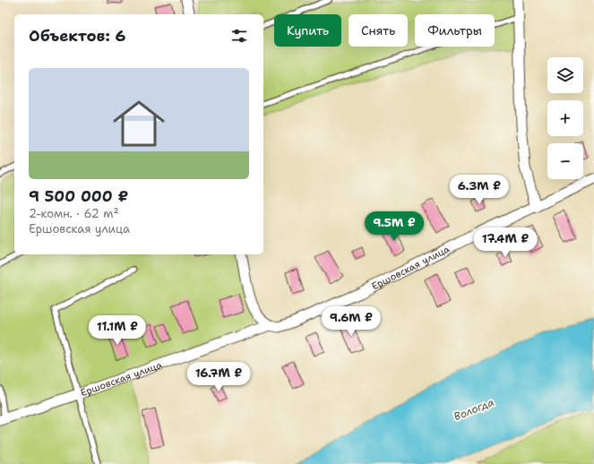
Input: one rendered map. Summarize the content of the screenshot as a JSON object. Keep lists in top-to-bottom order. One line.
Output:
{"streets":{"street":["Ершовская улица"]},"water":["Вологда"],"page":{"chip":["Купить","Снять","Фильтры"],"heading":"Объектов: 6","map_buttons":["+","−"],"list":[{"name":"9 500 000 ₽","note":"2-комн. · 62 m² · Ершовская улица"}],"price":["6.3M ₽","9.5M ₽","17.4M ₽","9.6M ₽","11.1M ₽","16.7M ₽"]}}
